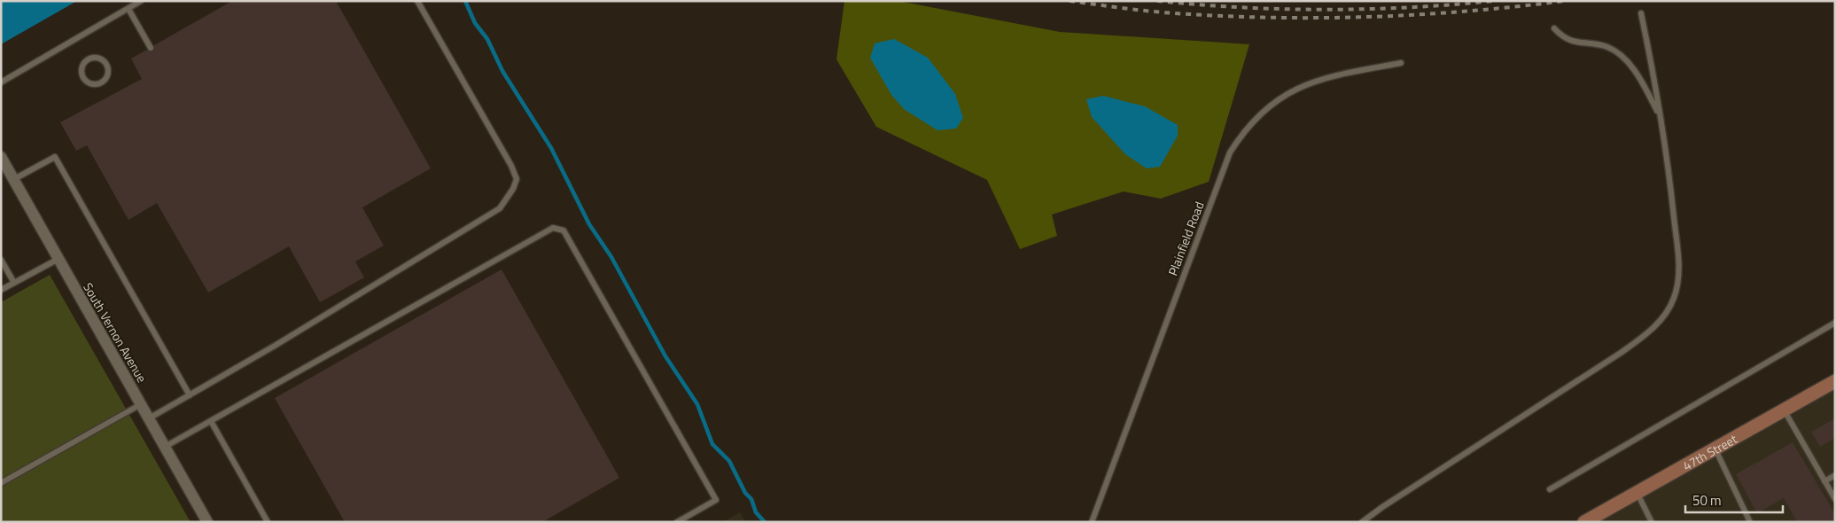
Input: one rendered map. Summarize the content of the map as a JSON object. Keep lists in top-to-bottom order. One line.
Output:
{"streets":{"main road":["47th Street"],"street":["South Vernon Avenue"],"lane":["Plainfield Road"]},"scale_bar":"50 m"}
